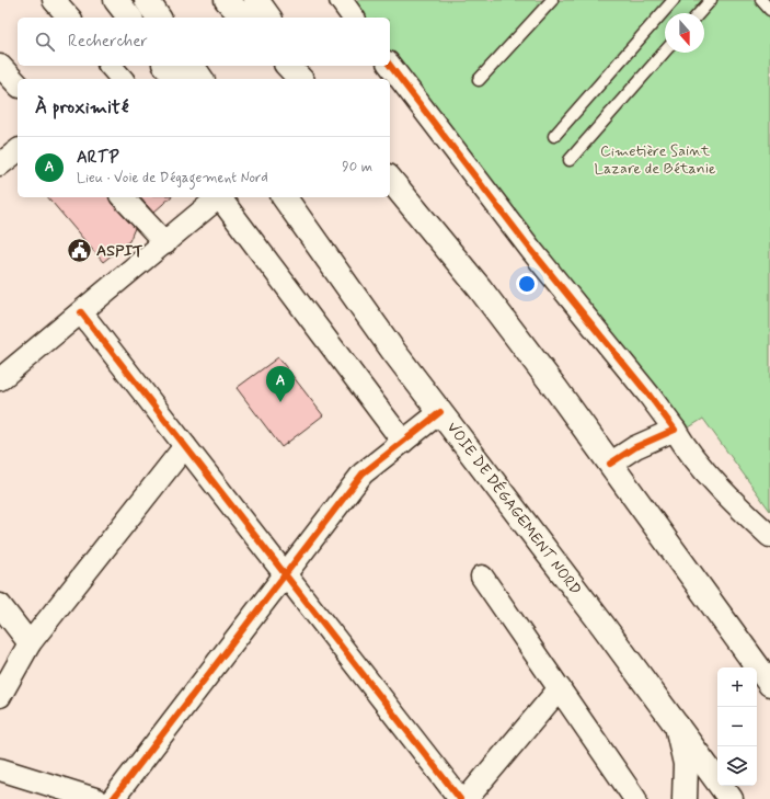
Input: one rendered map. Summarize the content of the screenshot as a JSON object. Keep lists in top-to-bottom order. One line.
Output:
{"streets":{"main road":["VOIE DE DÉGAGEMENT NORD"]},"parks":["Cimetière Saint Lazare de Bétanie"],"places":{"public building":["ASPIT"]},"north":"bottom","page":{"search":"Rechercher","heading":"À proximité","list":[{"mark":"A","name":"ARTP","note":"Lieu · Voie de Dégagement Nord","value":"90 m"}],"pins":"A","map_buttons":["+","−"]}}
